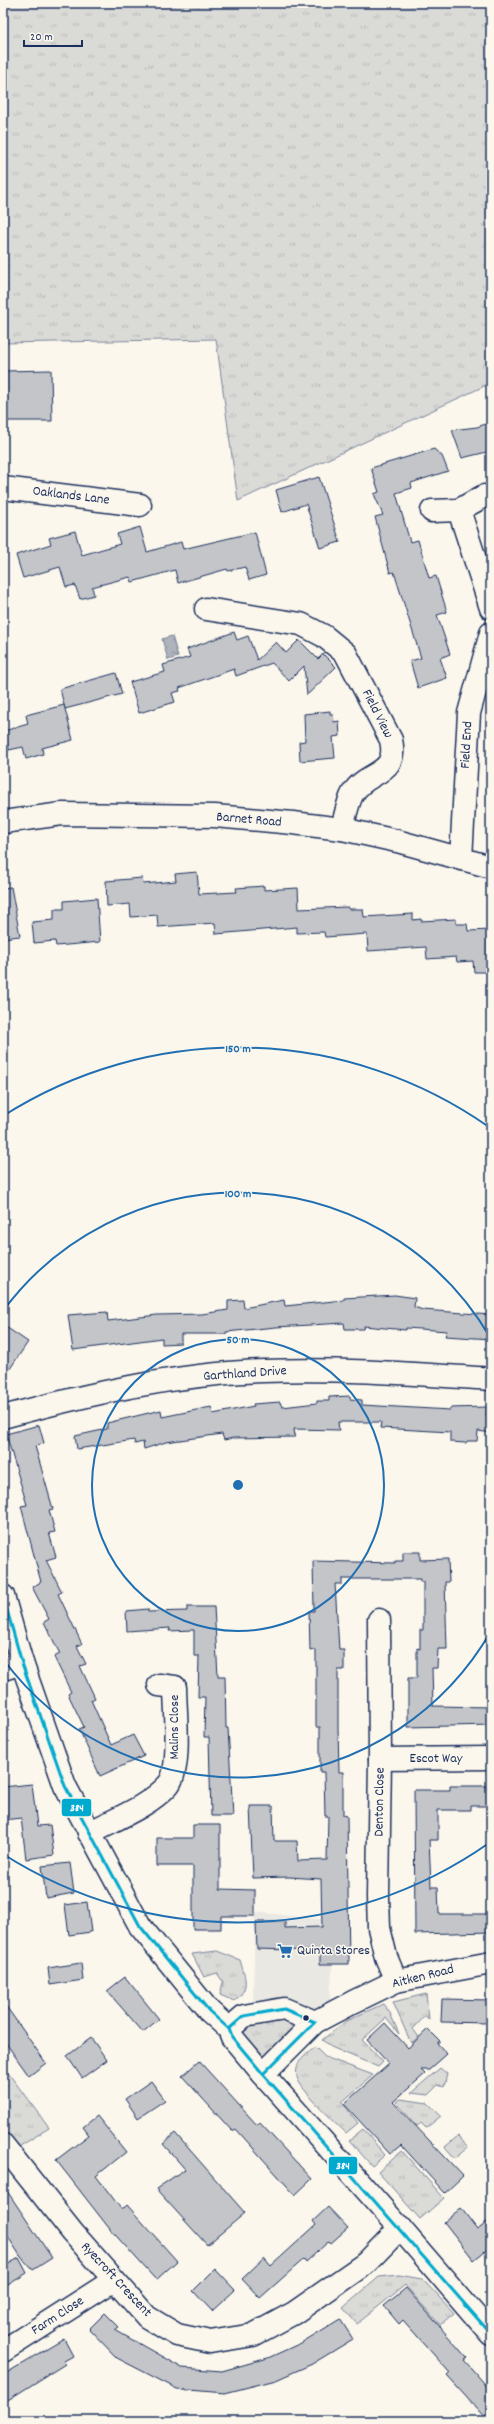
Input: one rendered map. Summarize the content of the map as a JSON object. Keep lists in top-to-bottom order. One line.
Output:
{"streets":{"street":["Oaklands Lane","Field View","Field End","Barnet Road","Garthland Drive","Malins Close","Escot Way","Denton Close","Aitken Road","Ryecroft Crescent","Farm Close"]},"crossings":[["Field View","Barnet Road"],["Field End","Barnet Road"],["Escot Way","Denton Close"],["Denton Close","Aitken Road"],["Ryecroft Crescent","Farm Close"]],"places":{"supermarket":["Quinta Stores"]},"lines":["transit line 384"],"scale_bar":"20 m","rings":["150 m","100 m","50 m"]}
